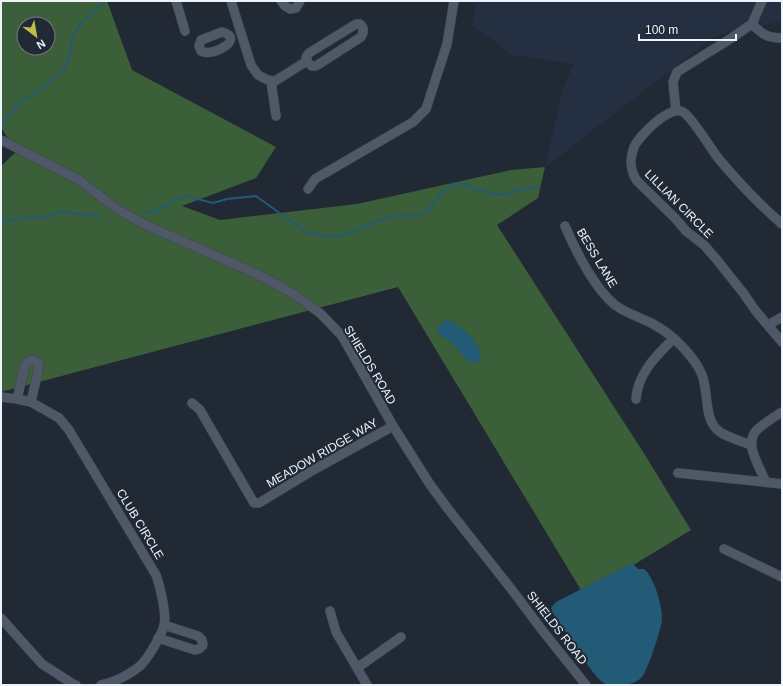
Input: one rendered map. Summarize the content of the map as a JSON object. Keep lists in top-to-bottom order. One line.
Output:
{"streets":{"street":["LILLIAN CIRCLE","BESS LANE","SHIELDS ROAD","MEADOW RIDGE WAY","CLUB CIRCLE"]},"crossings":[["SHIELDS ROAD","MEADOW RIDGE WAY"]],"scale_bar":"100 m","north":"bottom right"}
